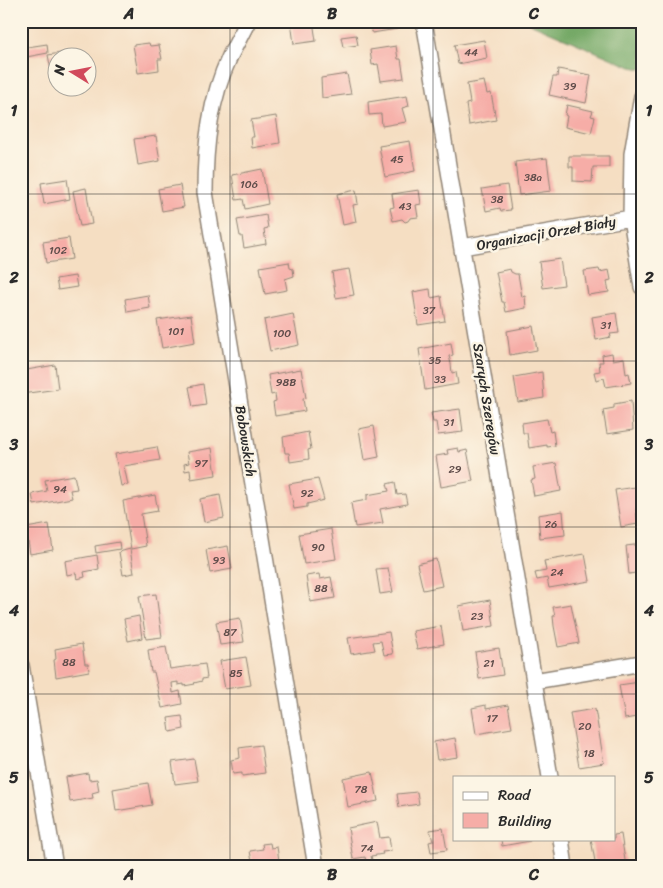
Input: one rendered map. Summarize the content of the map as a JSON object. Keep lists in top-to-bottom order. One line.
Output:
{"streets":{"street":["Organizacji Orzeł Biały","Szarych Szeregów","Bobowskich"]},"crossings":[["Organizacji Orzeł Biały","Szarych Szeregów"]],"house_numbers":["44","39","45","38a","106","38","43","102","37","31","101","100","35","33","98B","31","97","29","94","92","26","90","93","24","88","23","87","88","21","85","17","20","18","78","74"],"legend":["Road","Building"],"north":"left","grid":{"columns":["A","B","C"],"rows":["1","2","3","4","5"]}}
